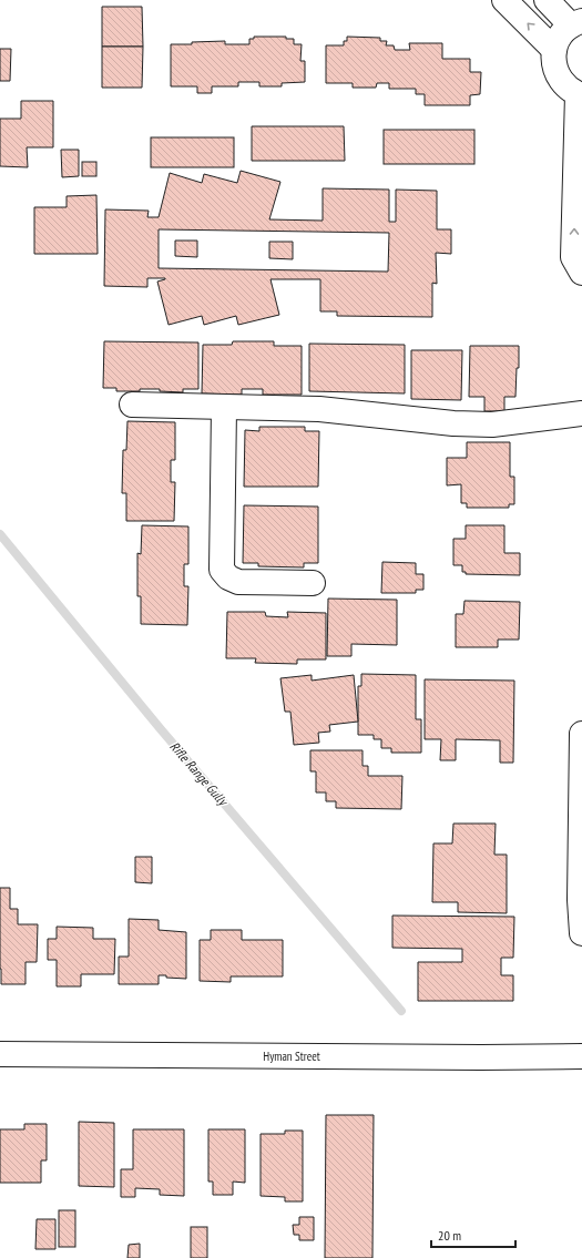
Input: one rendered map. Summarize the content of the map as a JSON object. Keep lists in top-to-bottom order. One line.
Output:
{"streets":{"street":["Hyman Street"]},"water":["Rifle Range Gully"],"scale_bar":"20 m"}
